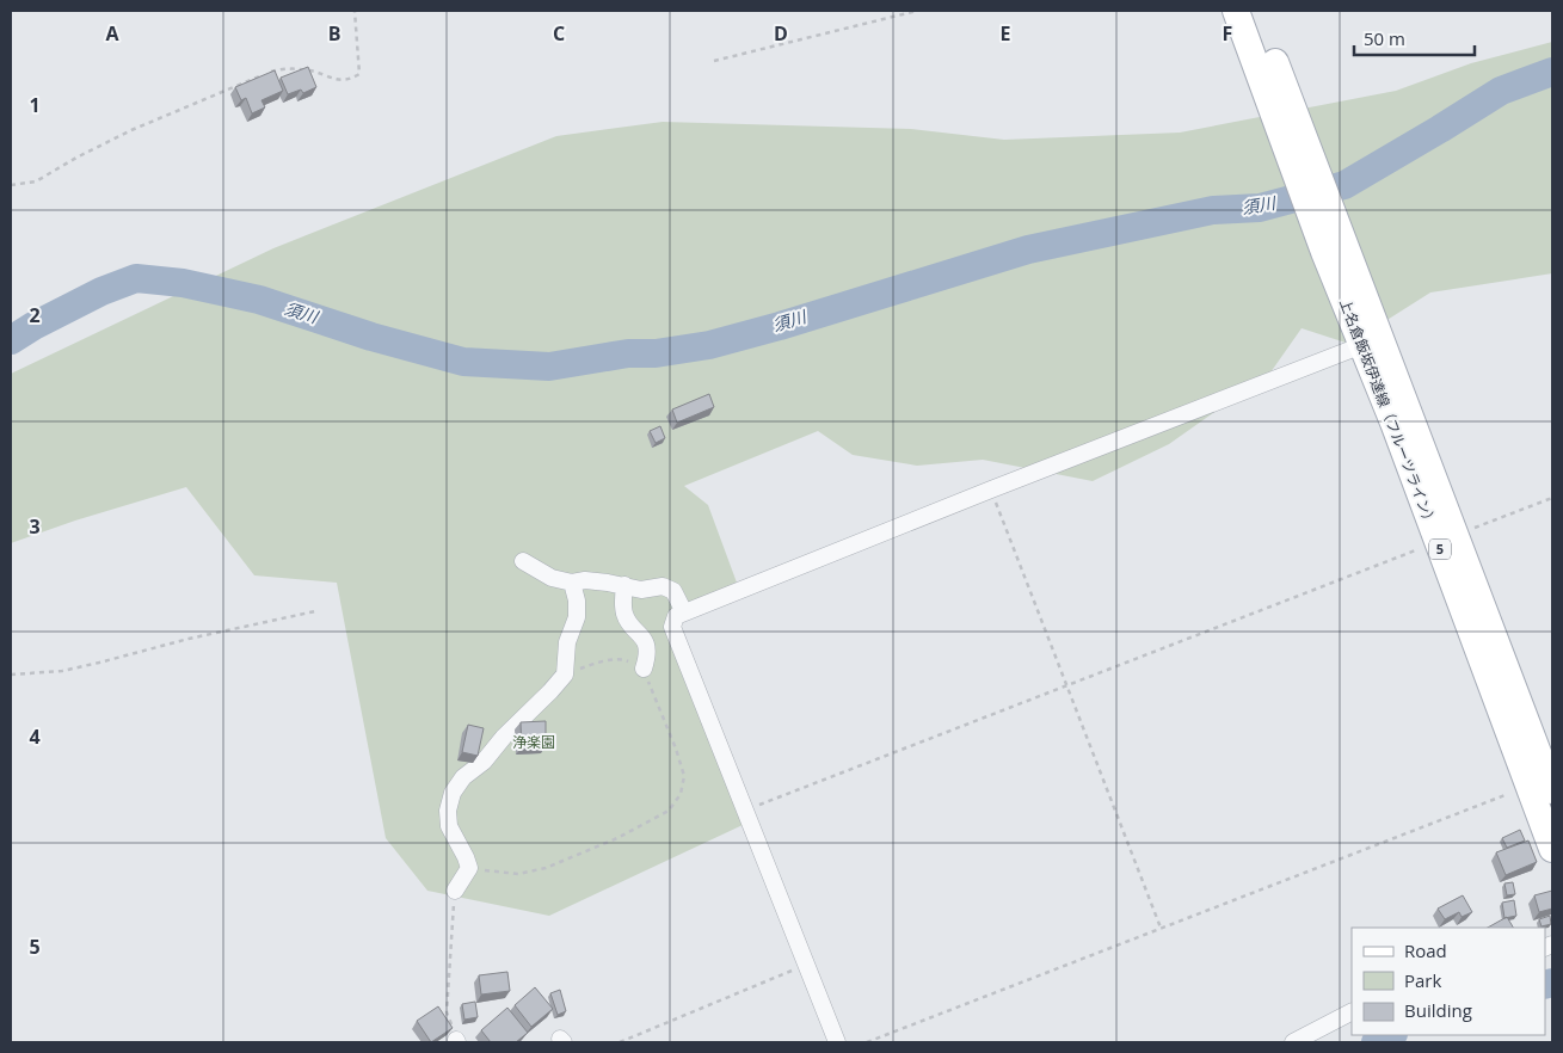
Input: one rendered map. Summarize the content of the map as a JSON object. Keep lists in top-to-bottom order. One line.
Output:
{"streets":{"main road":["上名倉飯坂伊達線（フルーツライン）","5"]},"water":["須川"],"parks":["浄楽園"],"legend":["Road","Park","Building"],"scale_bar":"50 m","grid":{"columns":["A","B","C","D","E","F"],"rows":["1","2","3","4","5"]}}
